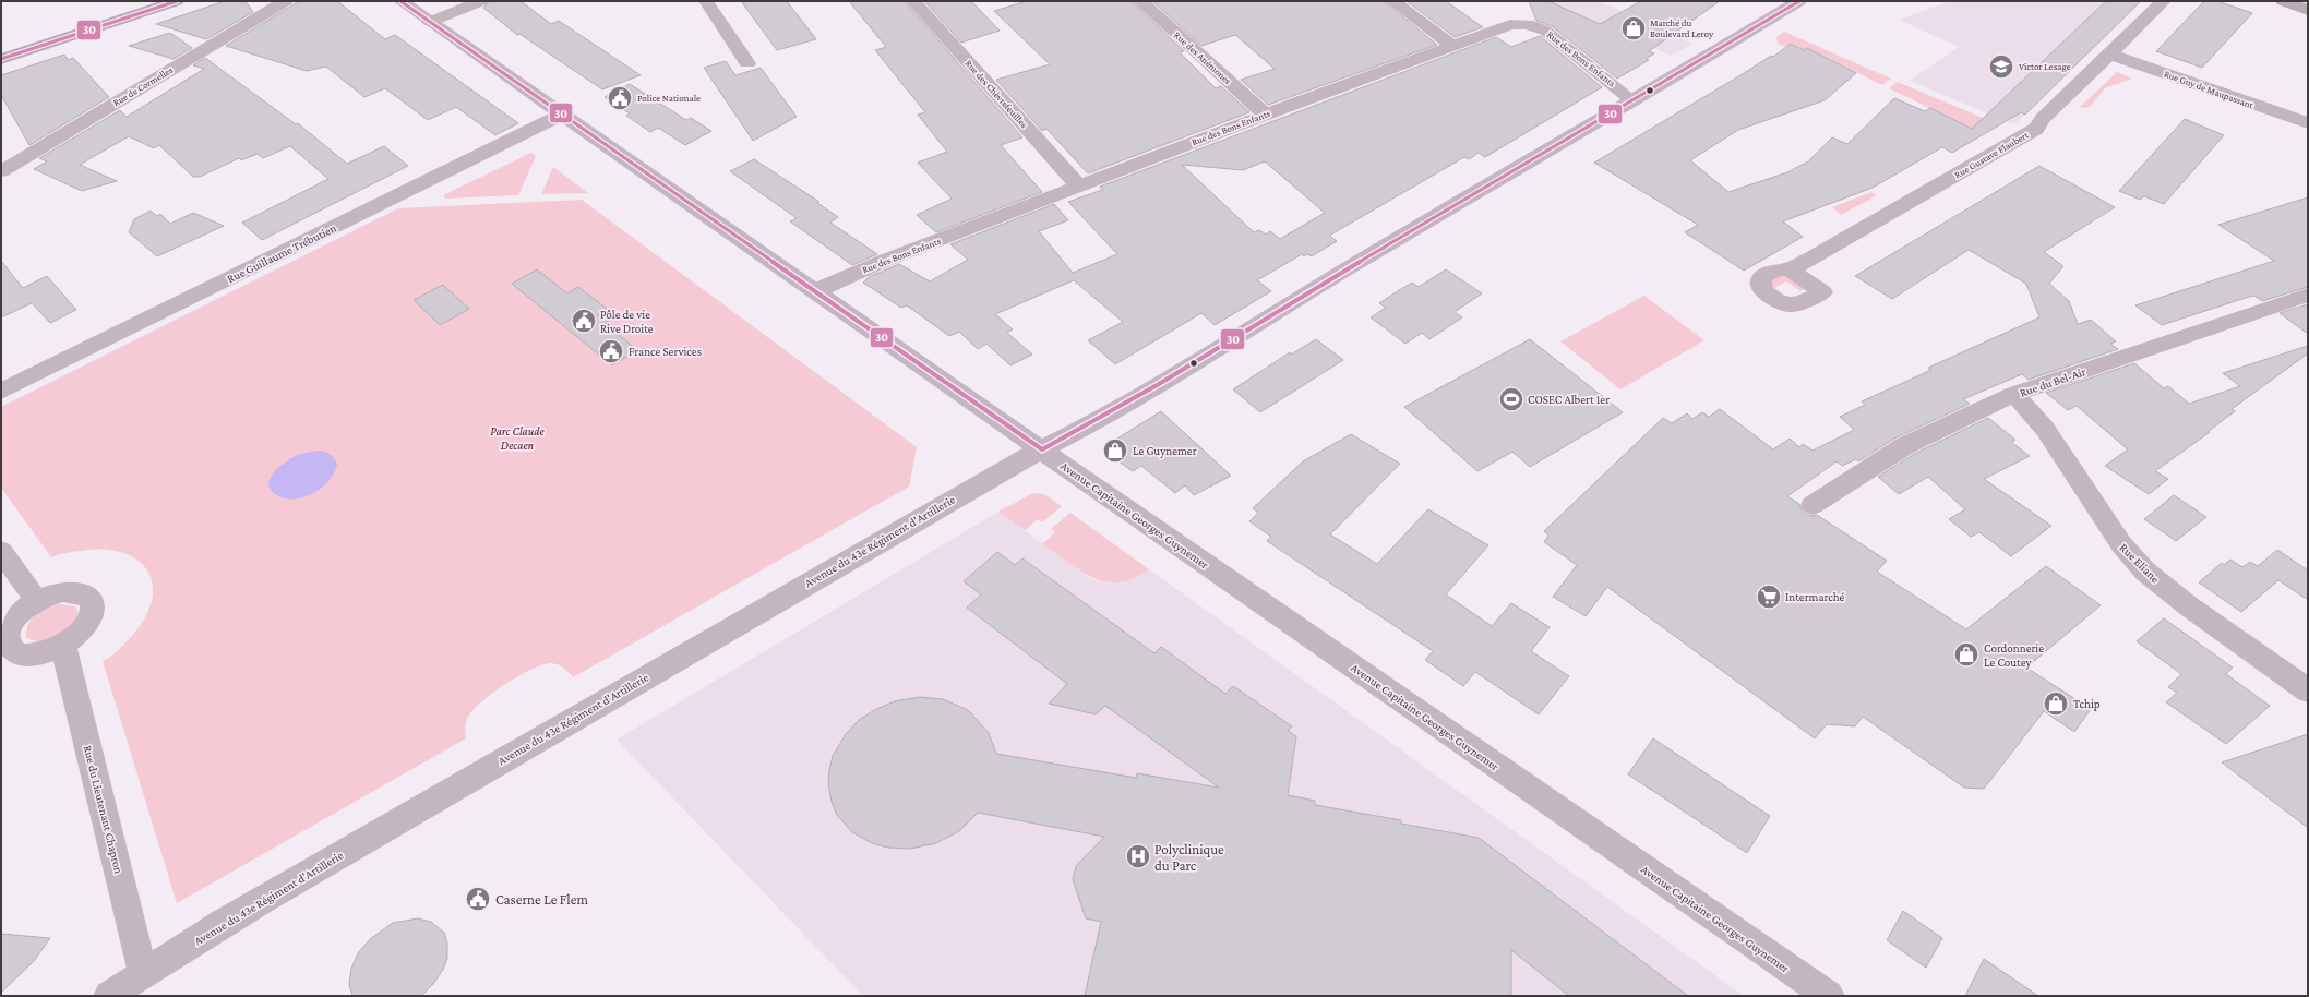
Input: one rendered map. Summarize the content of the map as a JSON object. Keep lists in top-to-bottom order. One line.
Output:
{"streets":{"street":["Rue des Anémones","Rue des Bons Enfants","Rue de Cormelles","Rue Guy de Maupassant","Rue des Chèvrefeuilles","Rue Gustave Flaubert","Rue Guillaume Trébutien","Rue du Bel-Air","Avenue Capitaine Georges Guynemer","Avenue du 43e Régiment d'Artillerie","Rue Eliane","Rue du Lieutenant Chapron"]},"crossings":[["Rue des Anémones","Rue des Bons Enfants"],["Rue des Bons Enfants","Rue des Chèvrefeuilles"],["Rue des Bons Enfants","Avenue Capitaine Georges Guynemer"],["Rue des Bons Enfants","Avenue du 43e Régiment d'Artillerie"],["Rue Guy de Maupassant","Rue Gustave Flaubert"],["Rue Guillaume Trébutien","Avenue Capitaine Georges Guynemer"],["Rue du Bel-Air","Rue Eliane"],["Avenue Capitaine Georges Guynemer","Avenue du 43e Régiment d'Artillerie"],["Avenue du 43e Régiment d'Artillerie","Rue du Lieutenant Chapron"]],"parks":["Parc Claude Decaen"],"places":{"shop":["Marché du Boulevard Leroy","Le Guynemer","Cordonnerie Le Coutey","Tchip"],"school or university":["Victor Lesage"],"public building":["Police Nationale","Pôle de vie Rive Droite","France Services","Caserne Le Flem"],"sports":["COSEC Albert 1er"],"supermarket":["Intermarché"],"hospital":["Polyclinique du Parc"]},"lines":["transit line 30"]}
